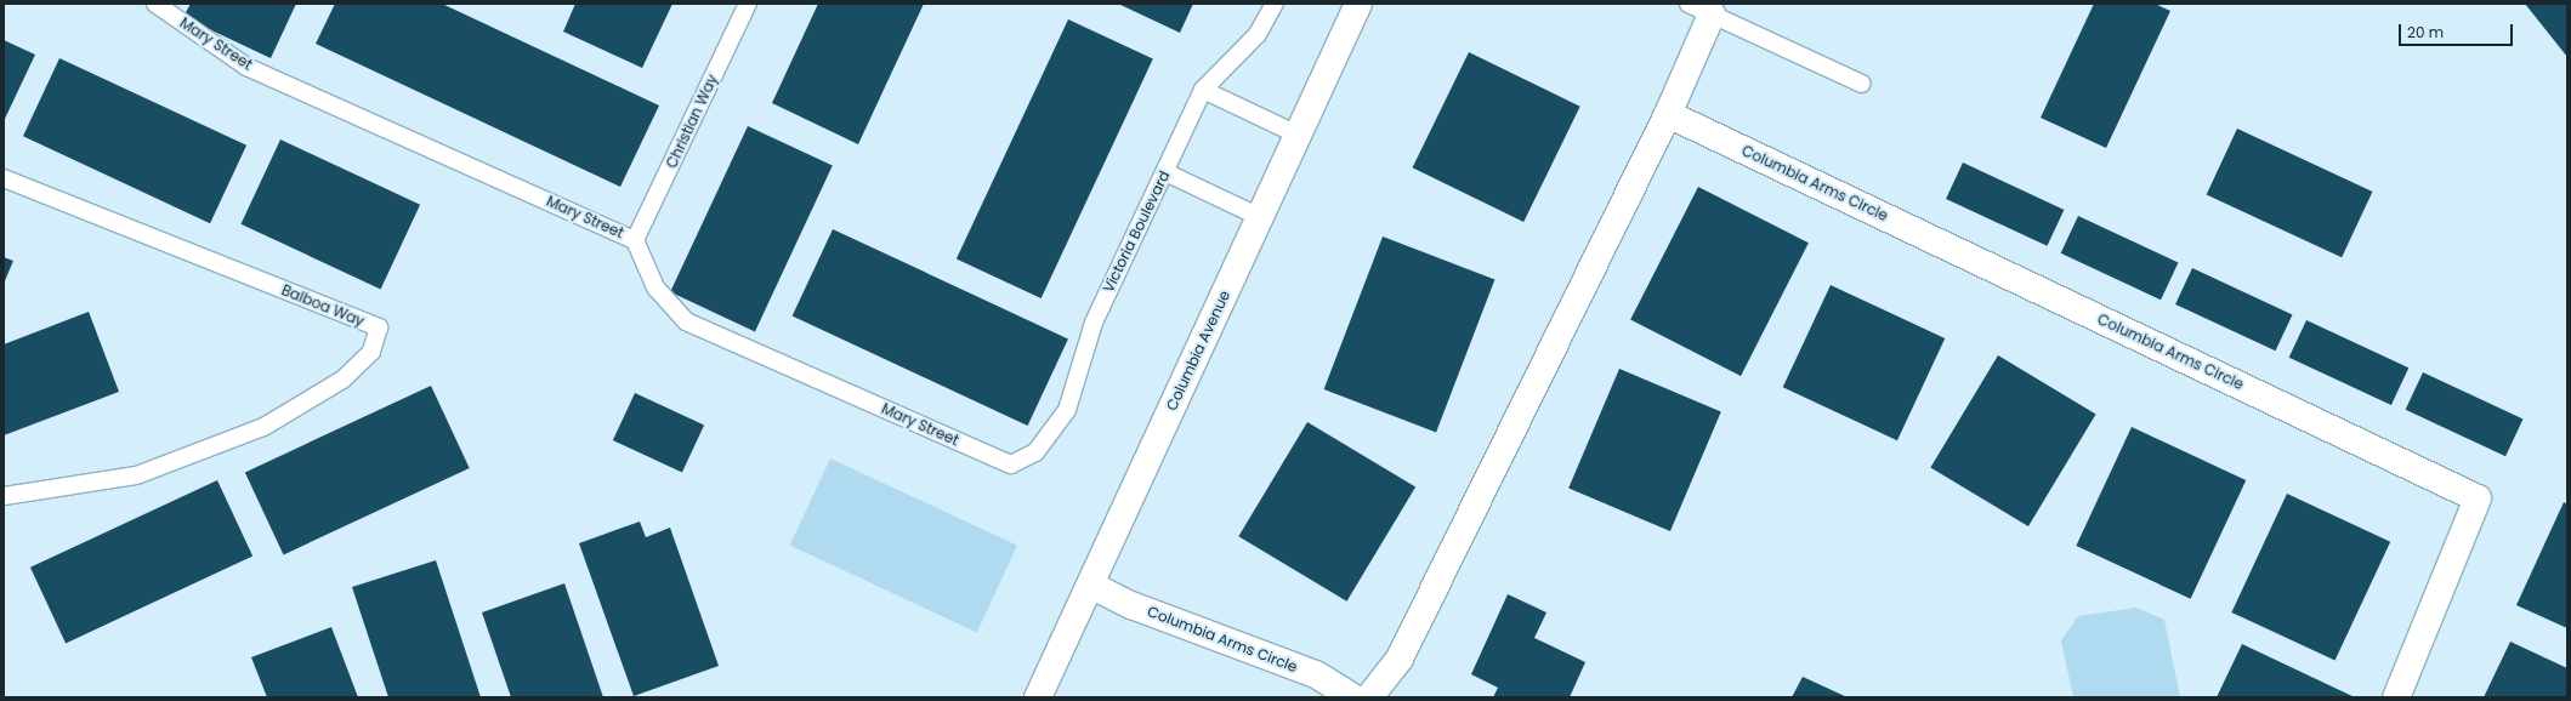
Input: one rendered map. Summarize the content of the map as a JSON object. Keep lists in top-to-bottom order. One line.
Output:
{"streets":{"street":["Columbia Arms Circle","Columbia Avenue"],"lane":["Mary Street","Christian Way","Victoria Boulevard","Balboa Way"]},"crossings":[["Mary Street","Christian Way"],["Mary Street","Victoria Boulevard"],["Columbia Arms Circle","Columbia Avenue"]],"scale_bar":"20 m"}
